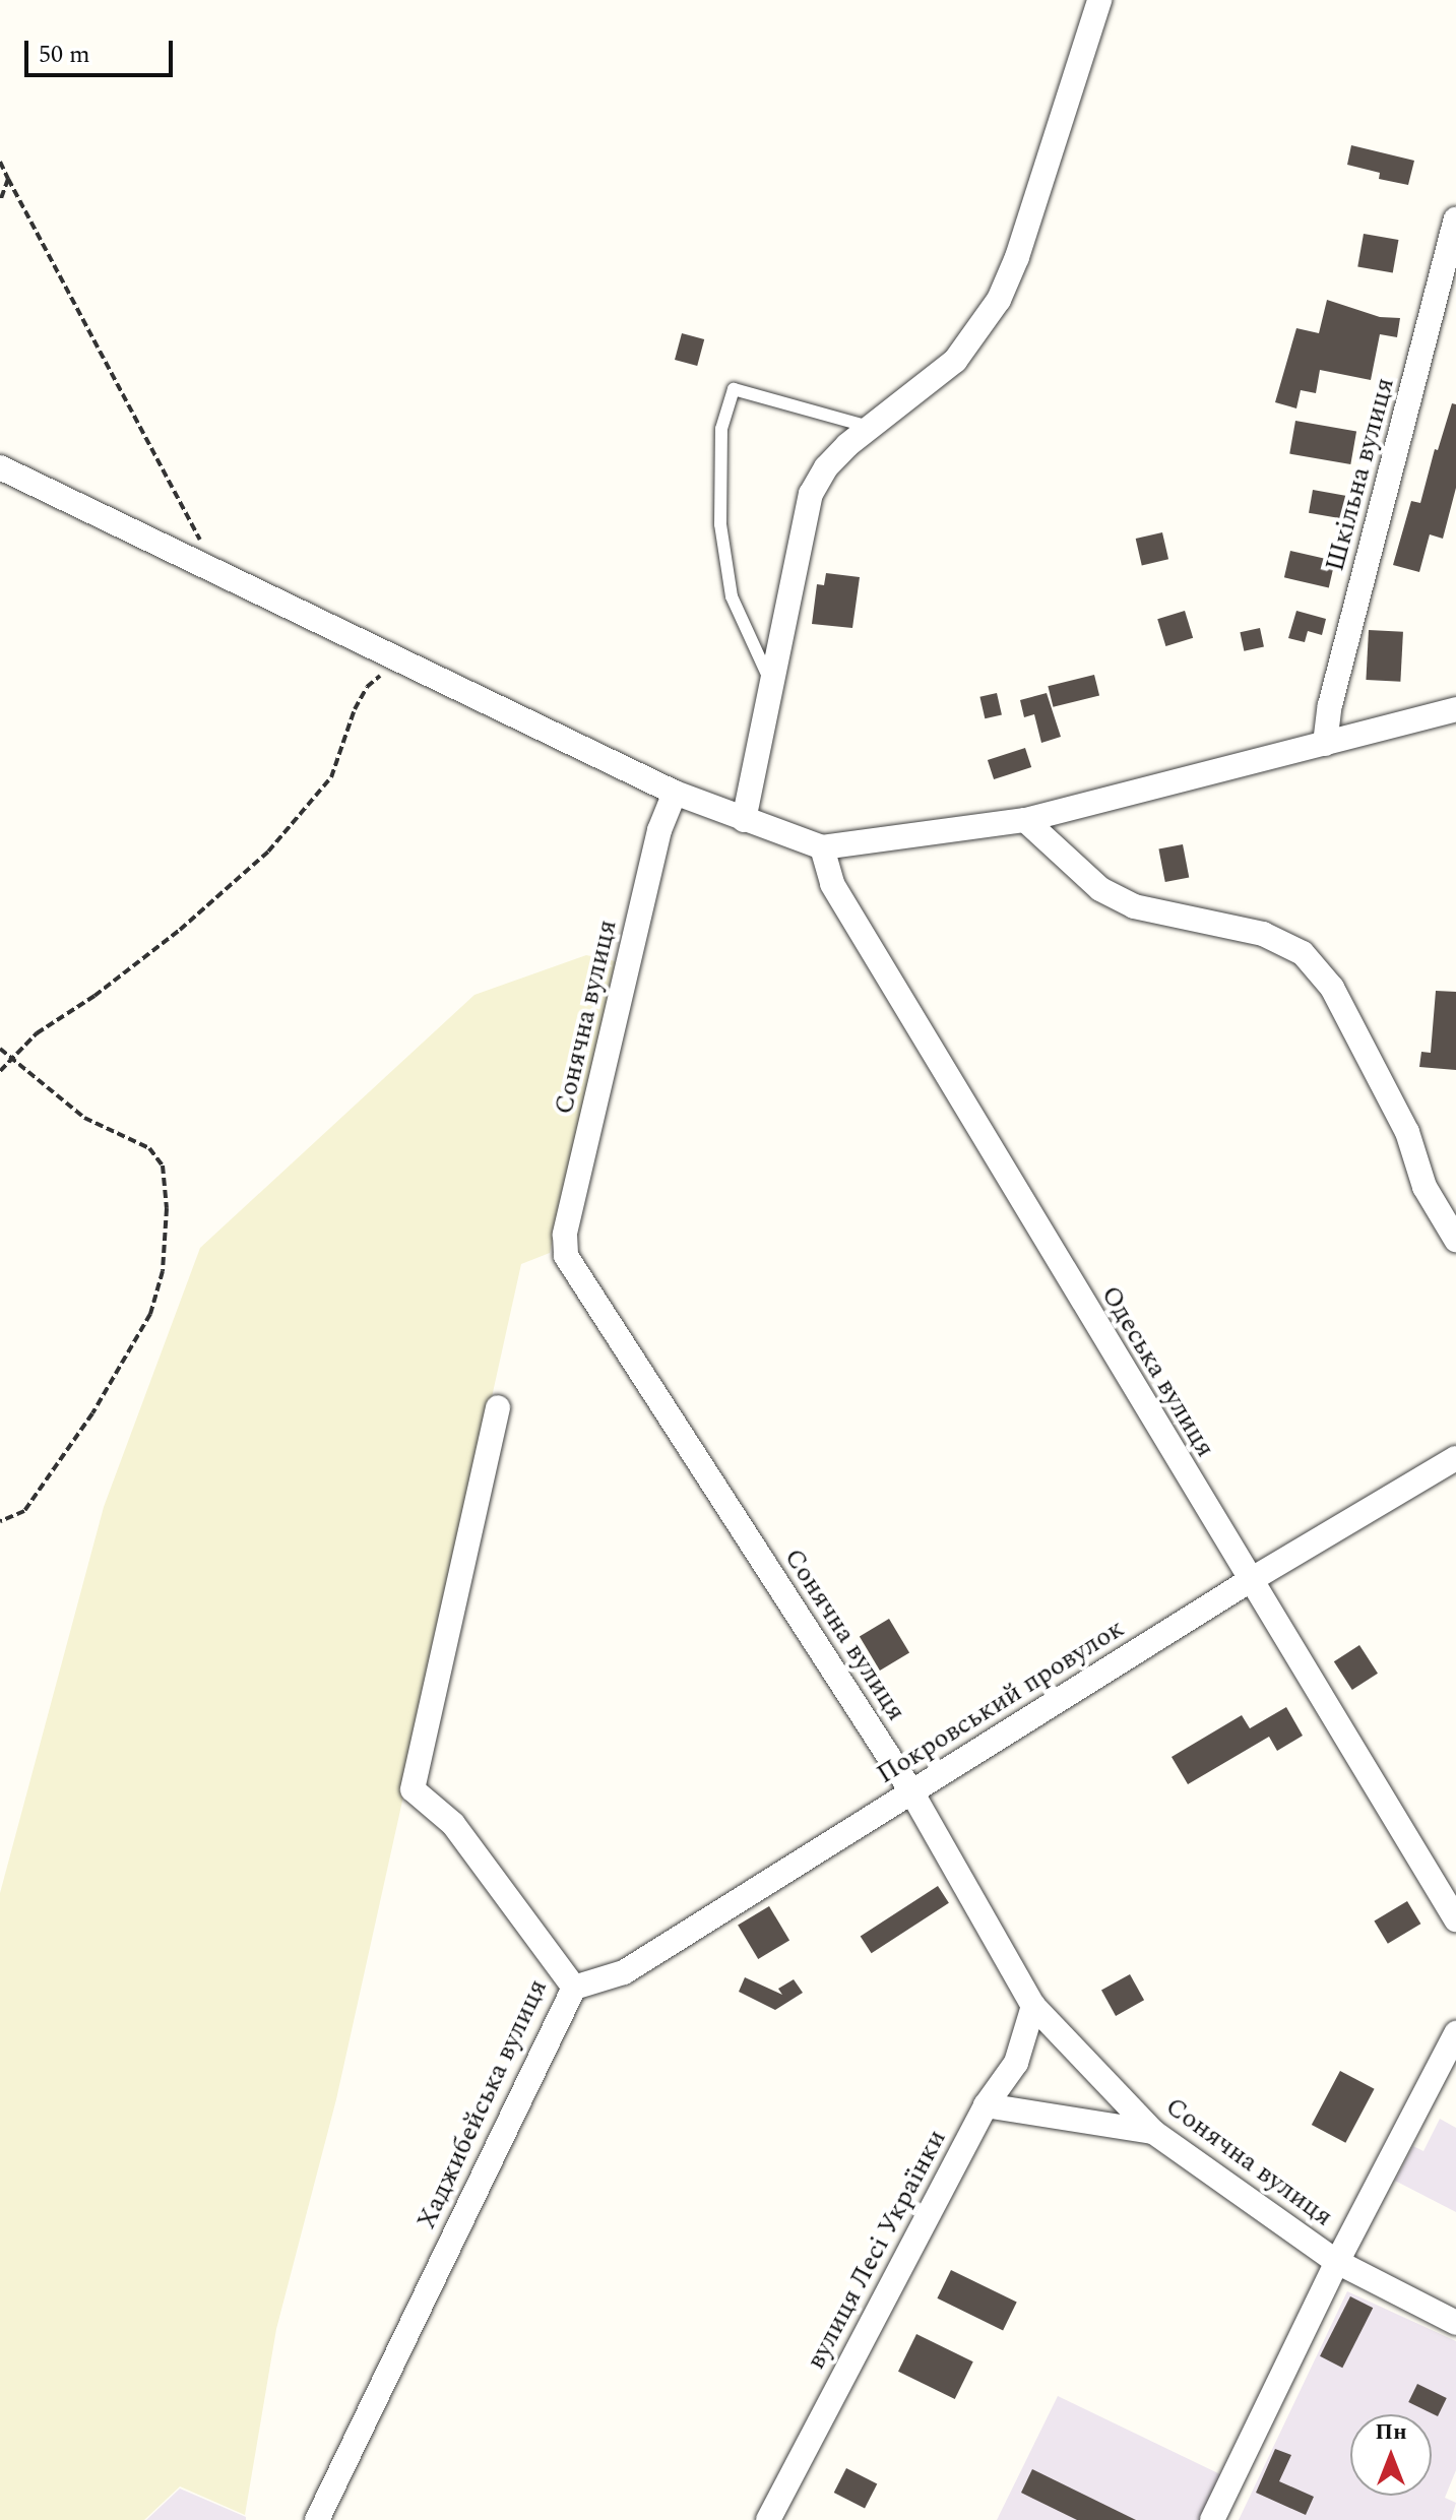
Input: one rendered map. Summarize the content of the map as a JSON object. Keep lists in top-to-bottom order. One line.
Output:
{"streets":{"street":["Шкільна вулиця","Сонячна вулиця","Одеська вулиця","Покровський провулок","Хаджибейська вулиця","вулиця Лесі Українки"]},"crossings":[["Сонячна вулиця","Покровський провулок"],["Сонячна вулиця","вулиця Лесі Українки"],["Одеська вулиця","Покровський провулок"],["Покровський провулок","Хаджибейська вулиця"]],"scale_bar":"50 m","north":"top"}
